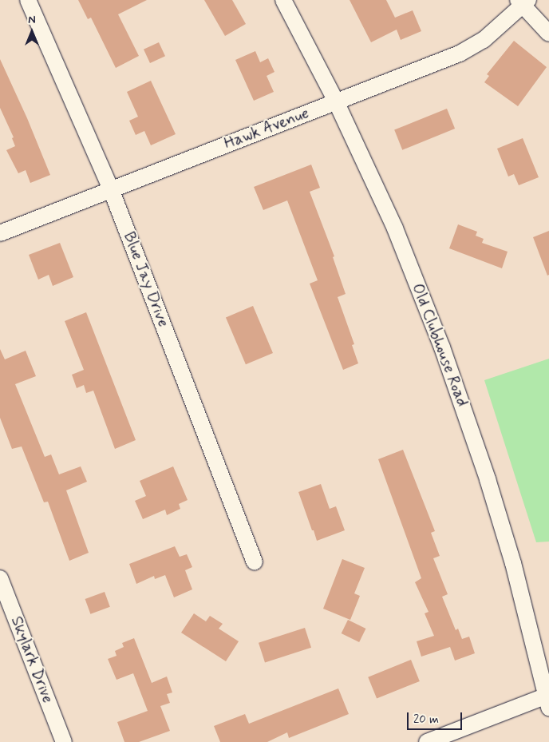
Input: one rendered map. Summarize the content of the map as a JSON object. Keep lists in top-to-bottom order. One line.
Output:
{"streets":{"street":["Hawk Avenue","Blue Jay Drive","Old Clubhouse Road","Skylark Drive"]},"crossings":[["Hawk Avenue","Blue Jay Drive"],["Hawk Avenue","Old Clubhouse Road"]],"scale_bar":"20 m","north":"top"}
